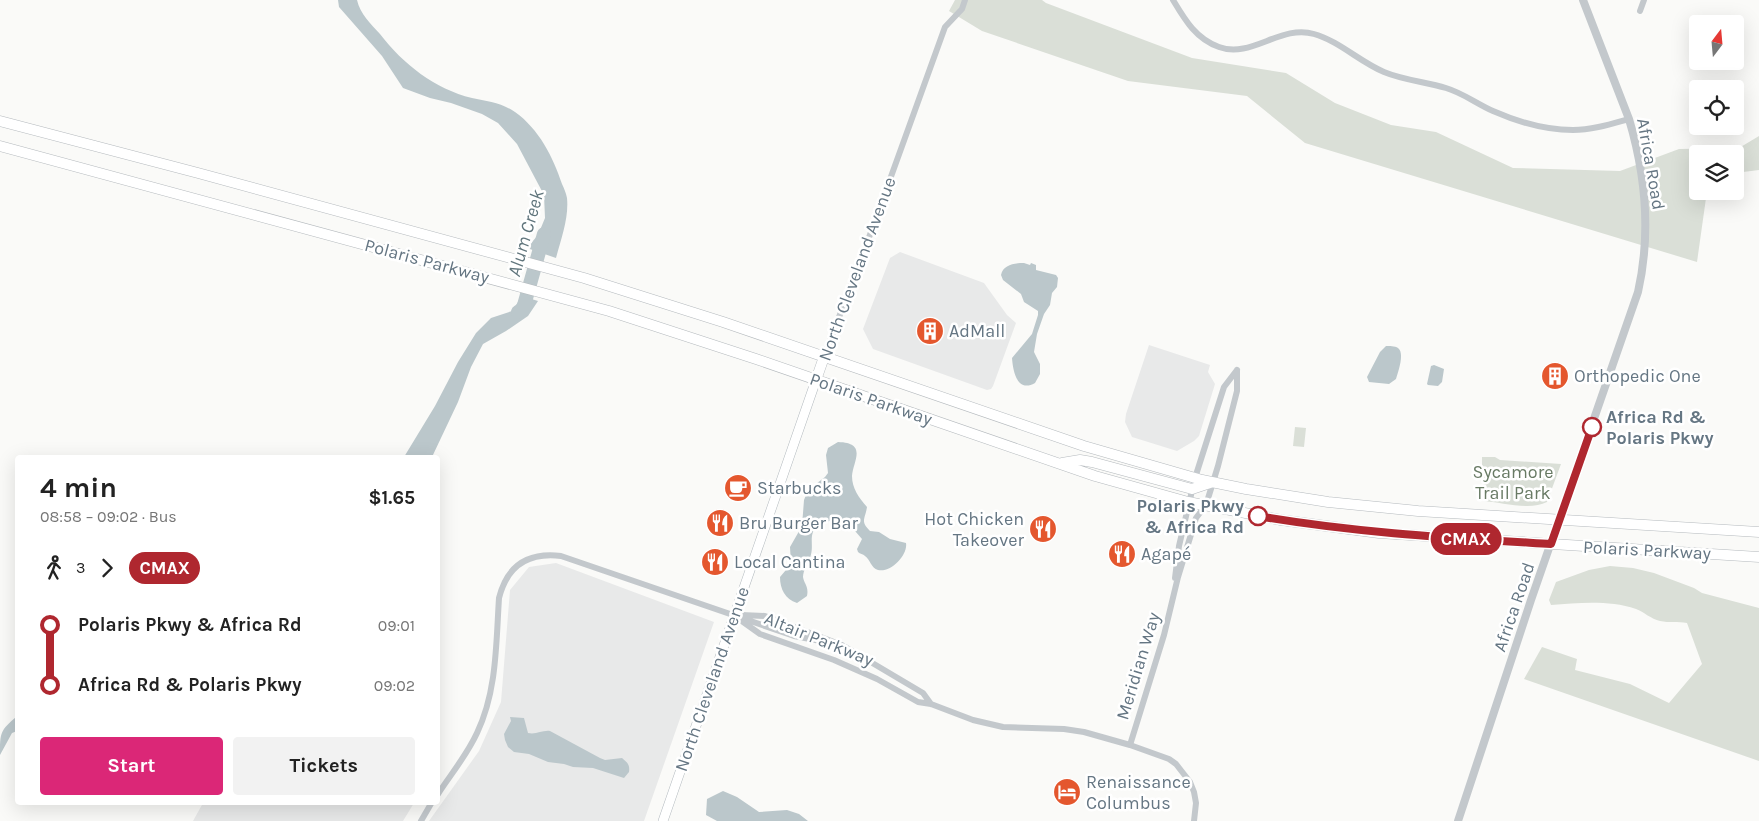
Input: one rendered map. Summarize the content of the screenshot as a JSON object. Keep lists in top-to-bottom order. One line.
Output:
{"streets":{"main road":["Polaris Parkway","North Cleveland Avenue"],"street":["Africa Road","Altair Parkway","Meridian Way"]},"crossings":[["Africa Road","Polaris Parkway"],["Polaris Parkway","North Cleveland Avenue"],["Polaris Parkway","Meridian Way"],["North Cleveland Avenue","Altair Parkway"],["Altair Parkway","Meridian Way"]],"water":["Alum Creek"],"parks":["Sycamore Trail Park"],"places":{"building":["AdMall","Orthopedic One"],"other":["Africa Rd & Polaris Pkwy","Polaris Pkwy & Africa Rd"],"cafe":["Starbucks"],"restaurant":["Bru Burger Bar","Hot Chicken Takeover","Agapé","Local Cantina"],"hotel":["Renaissance Columbus"]},"lines":["bus line CMAX"],"north":"top","page":{"on_map":"CMAX","heading":["4 min","08:58 – 09:02 · Bus","$1.65"],"legs":["3","CMAX"],"list":[{"name":"Polaris Pkwy & Africa Rd","value":"09:01"},{"name":"Africa Rd & Polaris Pkwy","value":"09:02"}],"buttons":["Start","Tickets"]}}
